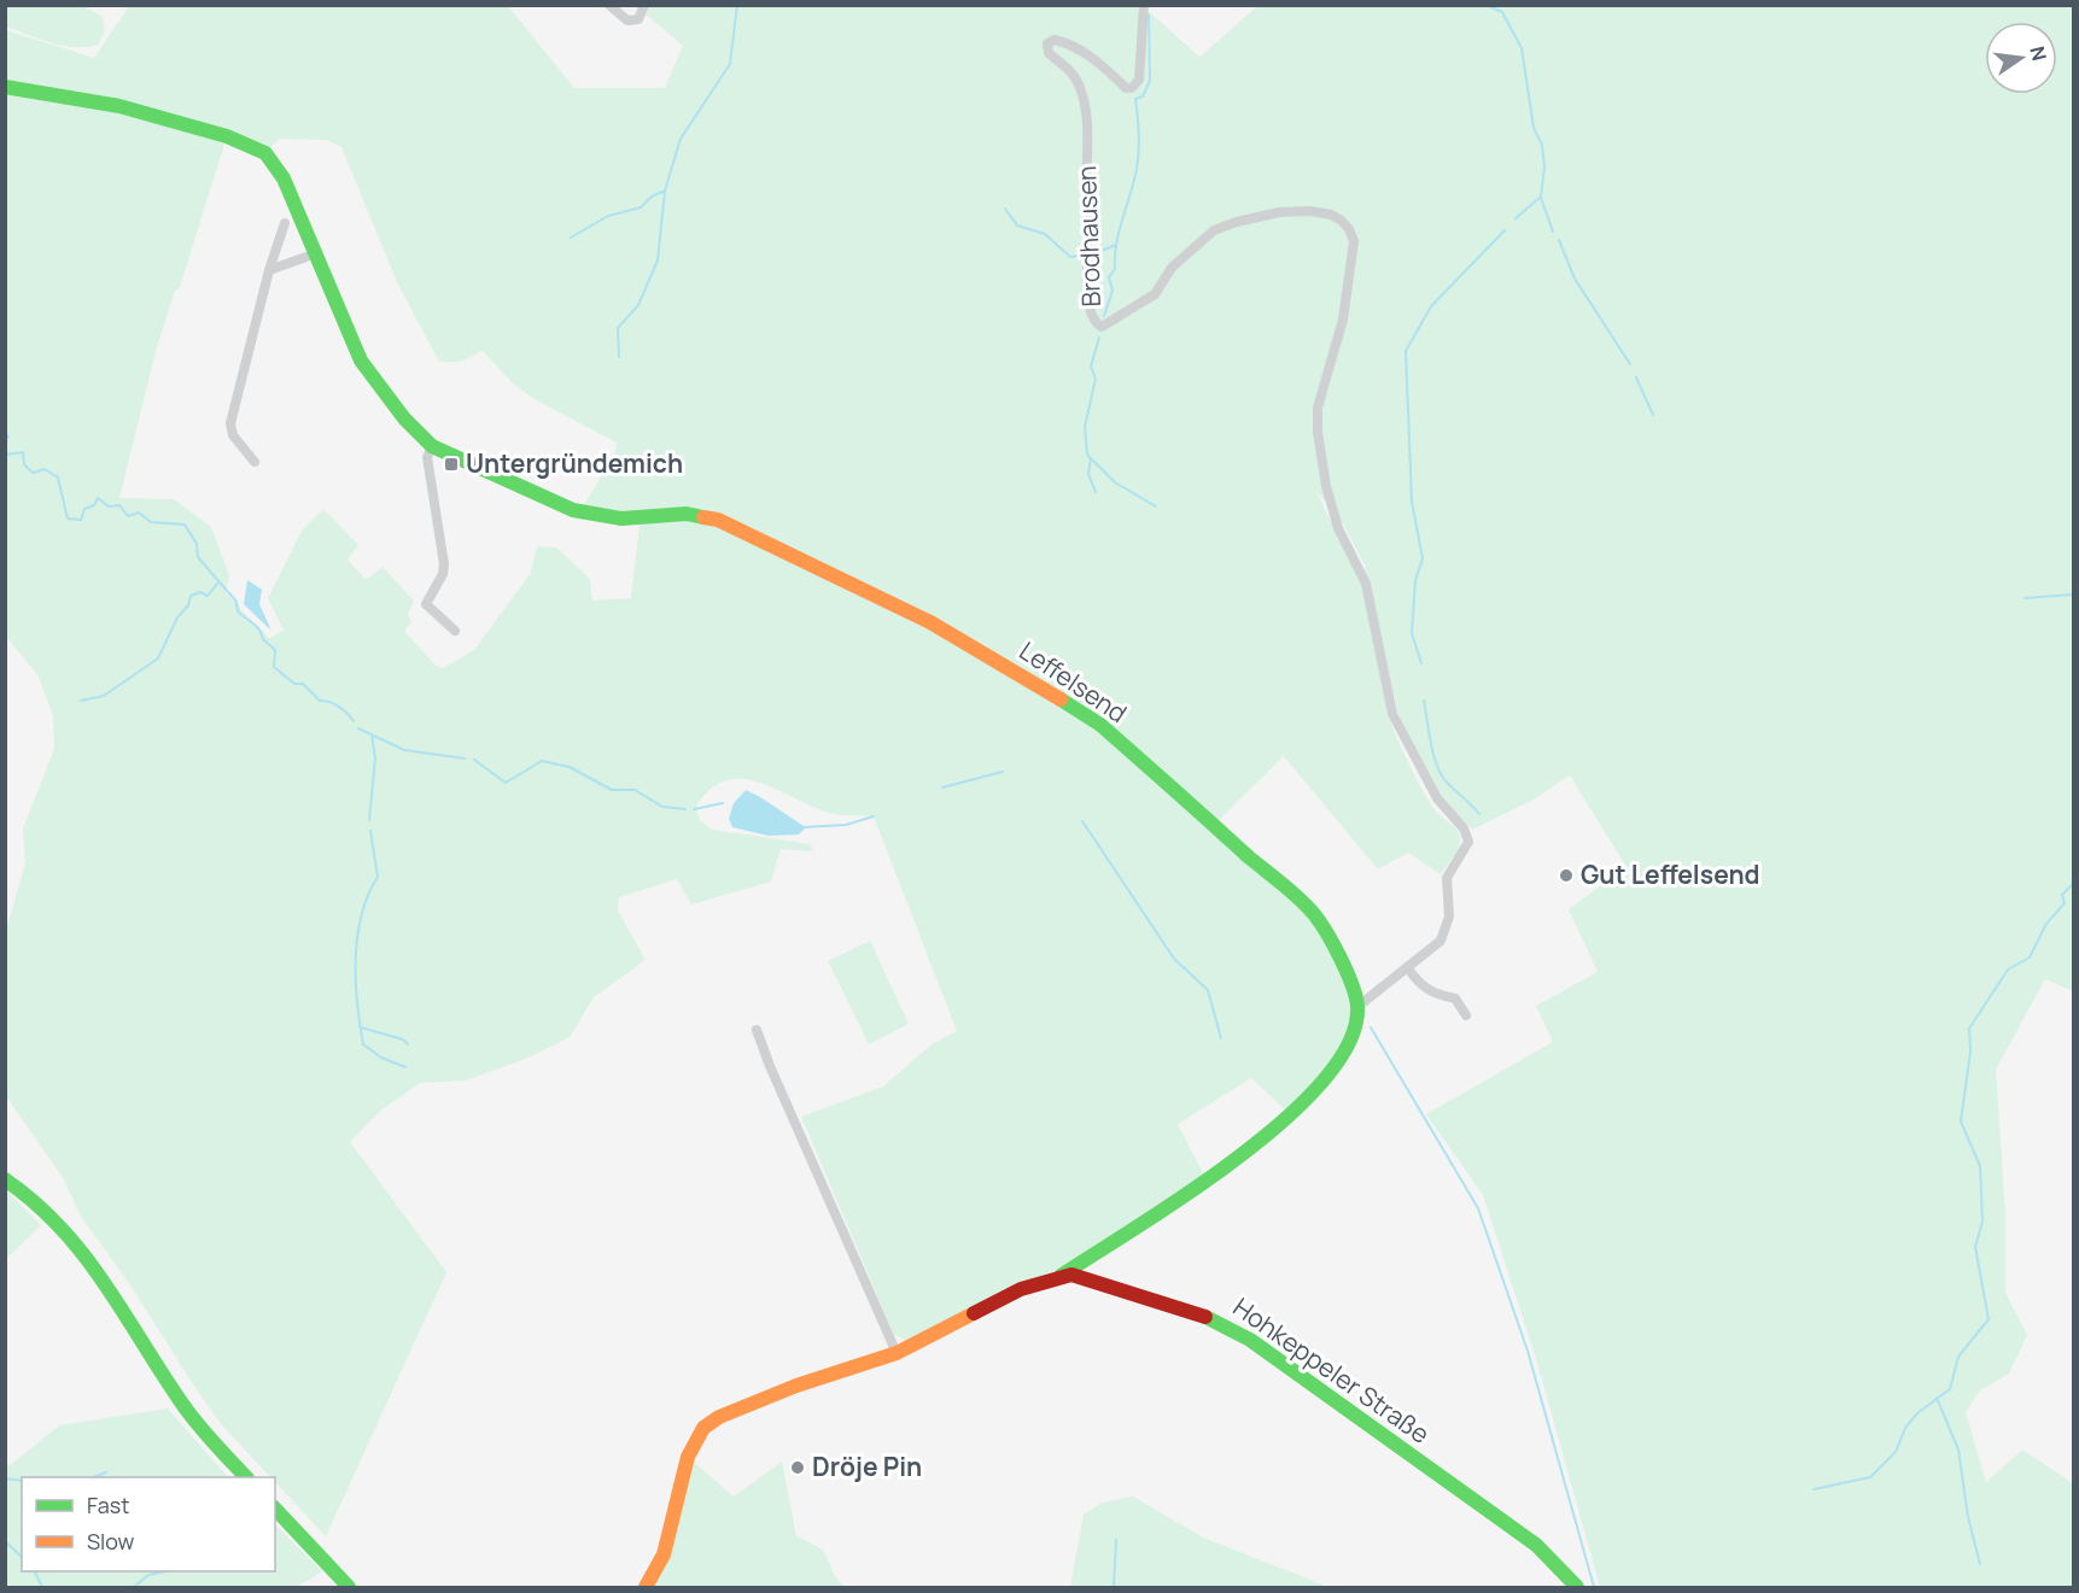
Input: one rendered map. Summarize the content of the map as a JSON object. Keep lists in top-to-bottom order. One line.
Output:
{"streets":{"street":["Brodhausen","Leffelsend","Hohkeppeler Straße"]},"places":{"transit":["Untergründemich"],"other":["Gut Leffelsend","Dröje Pin"]},"legend":["Fast","Slow"],"north":"right"}
